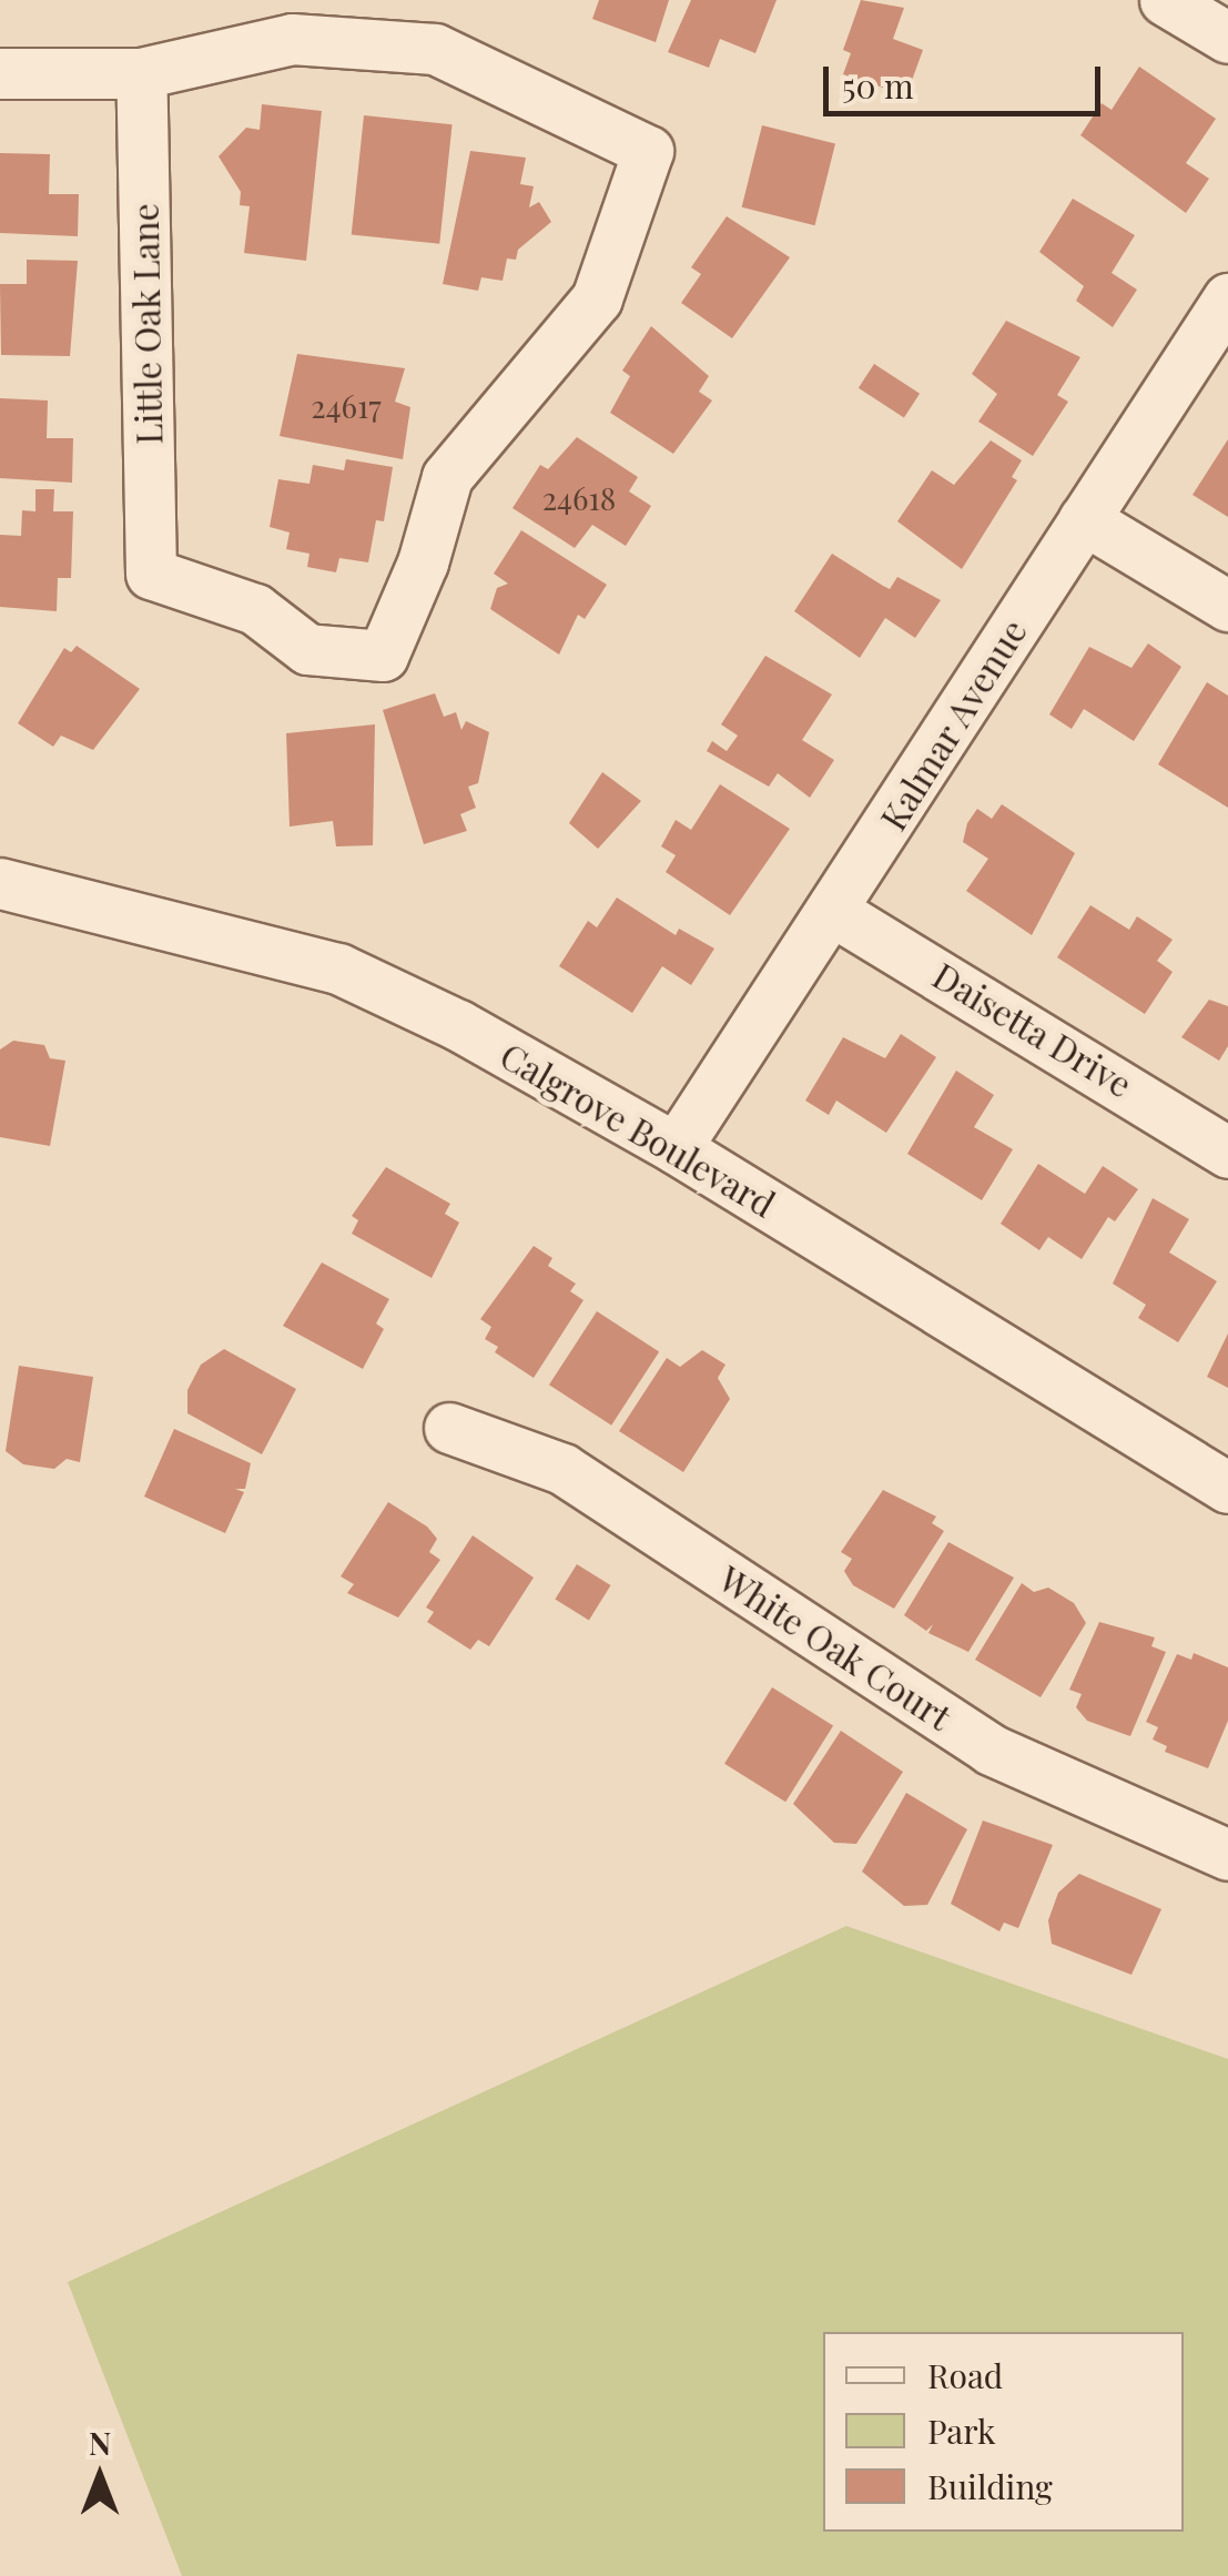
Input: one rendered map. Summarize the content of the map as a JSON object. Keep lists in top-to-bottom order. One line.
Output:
{"streets":{"street":["Little Oak Lane","Kalmar Avenue","Daisetta Drive","Calgrove Boulevard","White Oak Court"]},"crossings":[["Kalmar Avenue","Daisetta Drive"],["Kalmar Avenue","Calgrove Boulevard"]],"house_numbers":["24617","24618"],"legend":["Road","Park","Building"],"scale_bar":"50 m","north":"top"}
